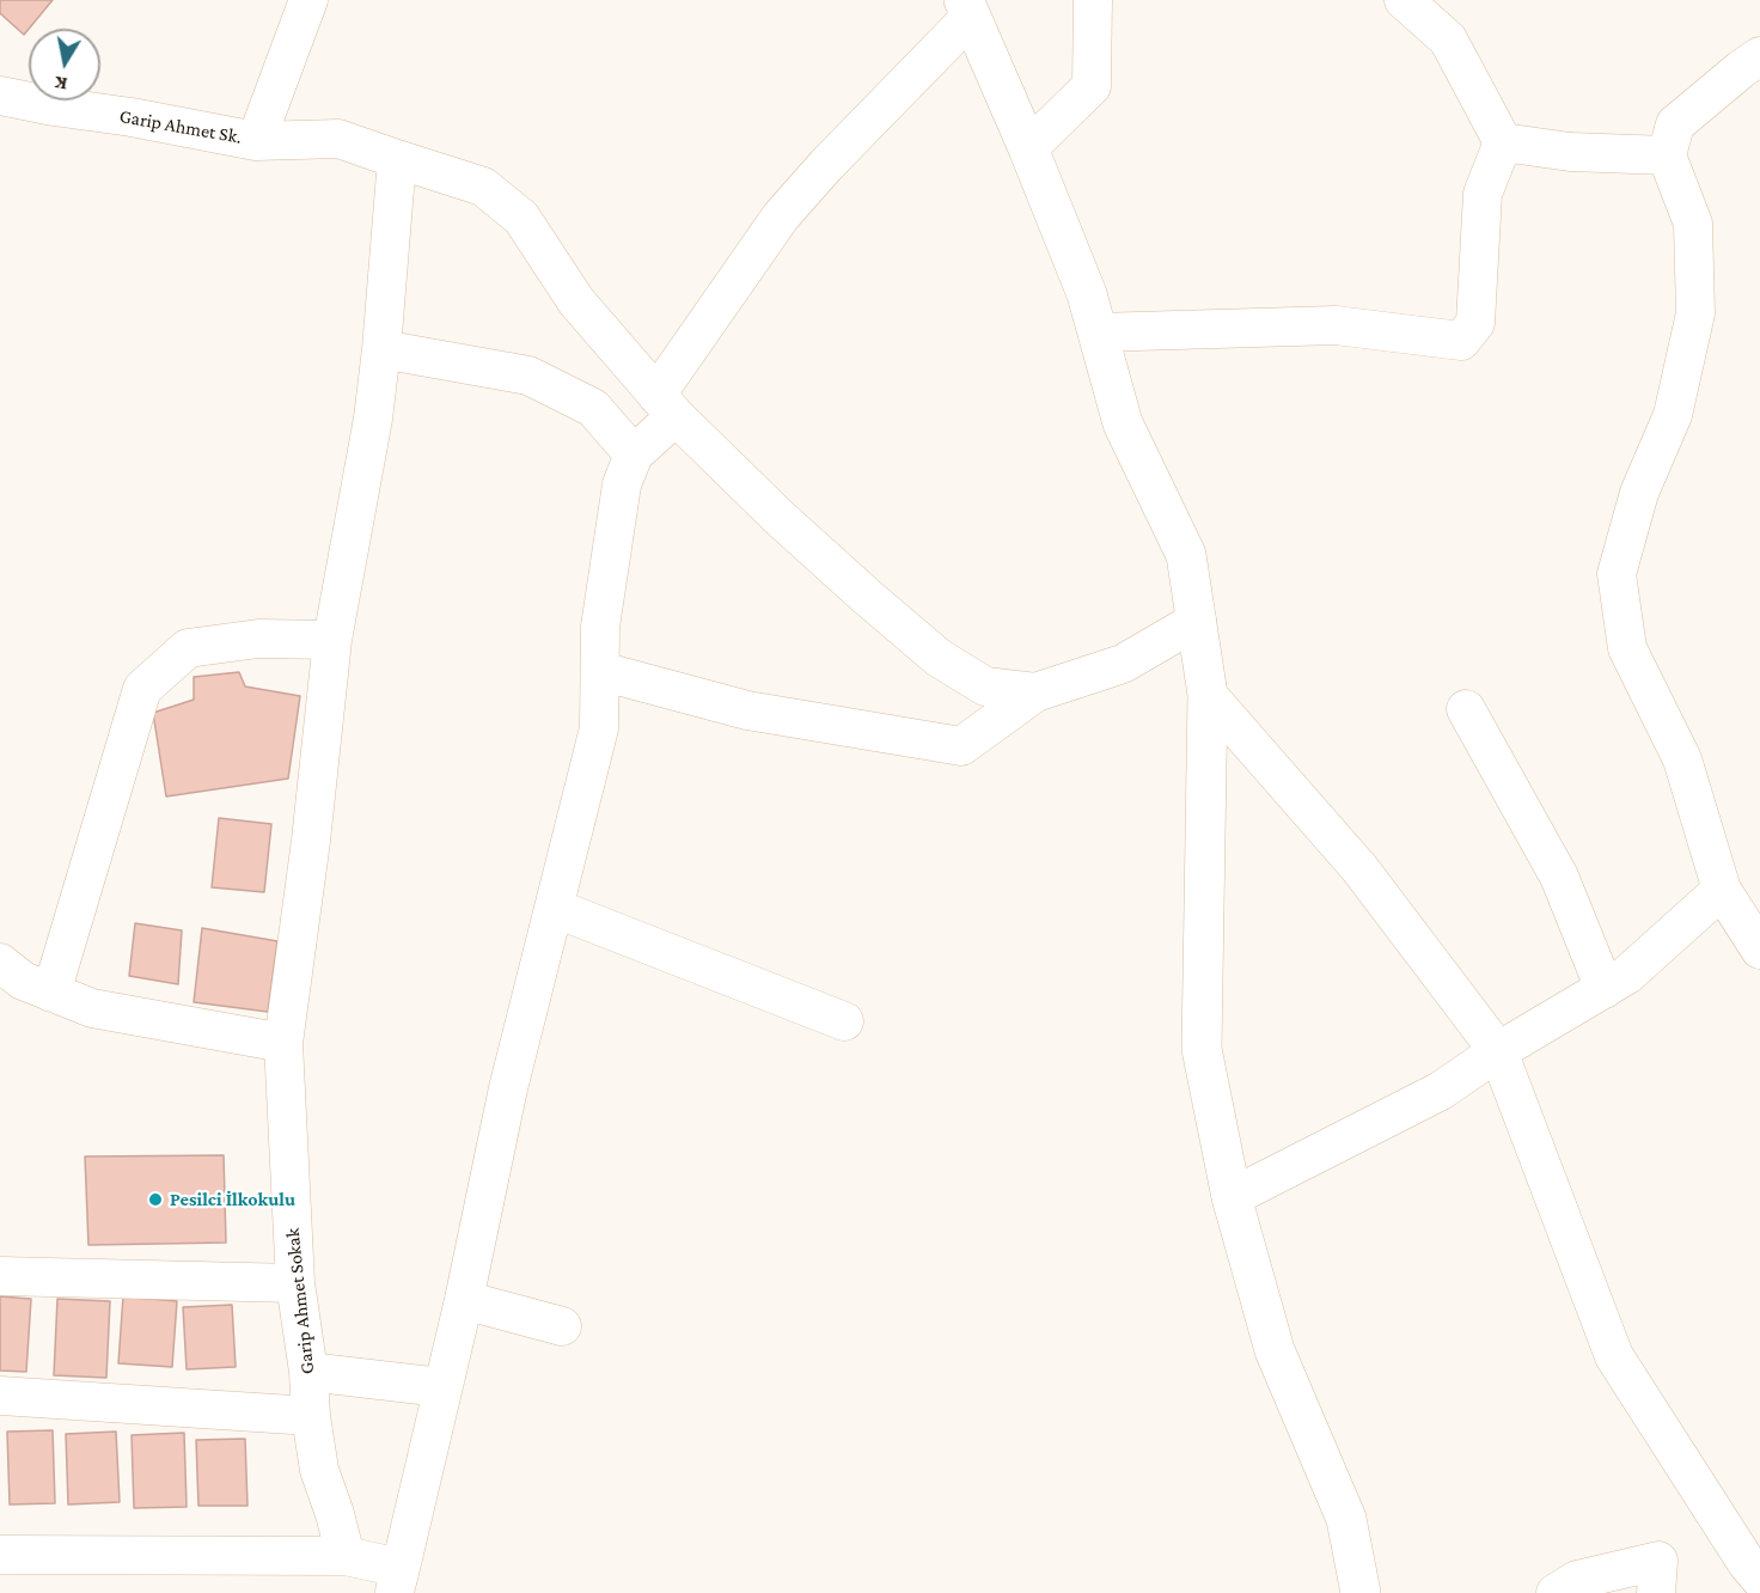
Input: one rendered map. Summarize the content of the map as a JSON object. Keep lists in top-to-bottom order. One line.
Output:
{"streets":{"street":["Garip Ahmet Sk.","Garip Ahmet Sokak"]},"places":["Pesilci İlkokulu"],"north":"bottom"}
